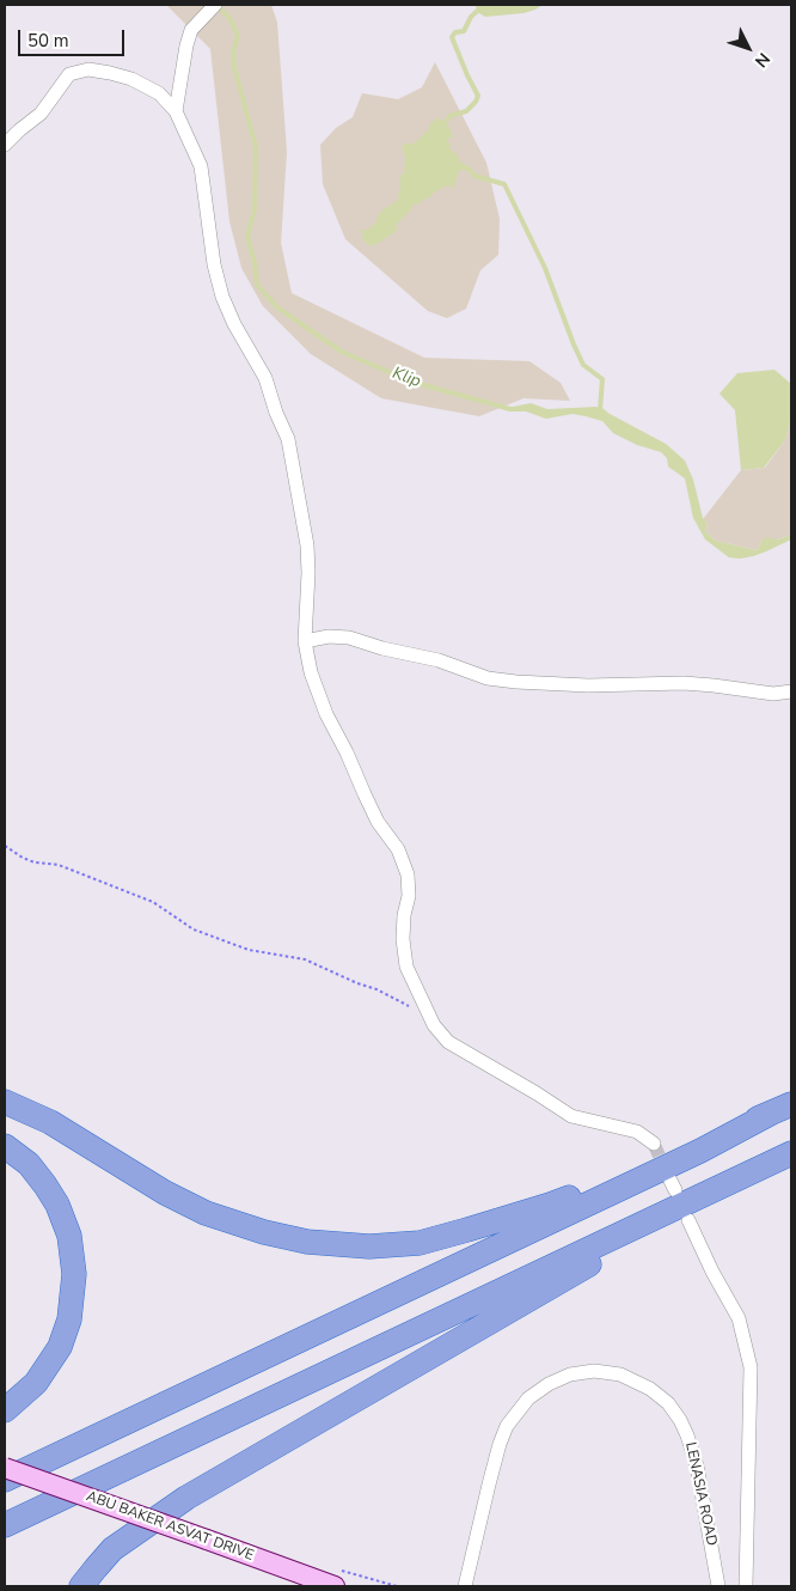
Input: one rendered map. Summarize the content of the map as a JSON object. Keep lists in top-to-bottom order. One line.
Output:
{"streets":{"main road":["ABU BAKER ASVAT DRIVE"],"street":["LENASIA ROAD"]},"water":["Klip"],"scale_bar":"50 m","north":"bottom right"}
